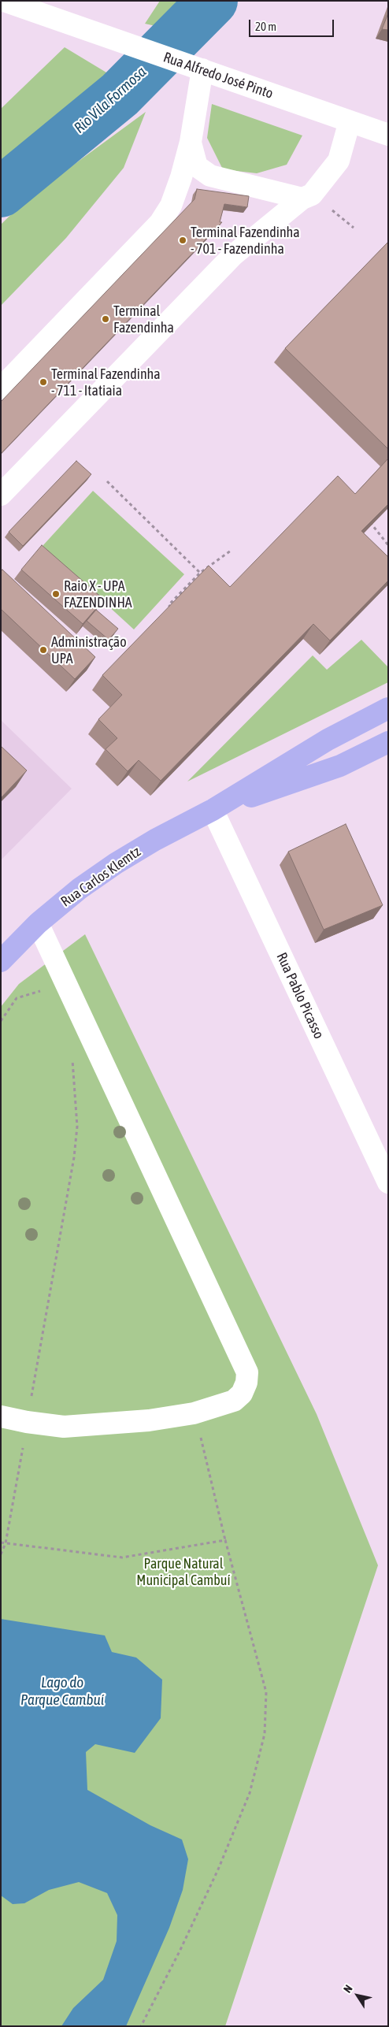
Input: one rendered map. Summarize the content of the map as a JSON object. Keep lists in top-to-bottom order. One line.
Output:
{"streets":{"main road":["Rua Carlos Klemtz"],"street":["Rua Alfredo José Pinto","Rua Pablo Picasso"]},"crossings":[["Rua Carlos Klemtz","Rua Pablo Picasso"]],"water":["Rio Vila Formosa","Lago do Parque Cambuí"],"parks":["Parque Natural Municipal Cambuí"],"places":["Terminal Fazendinha - 701 - Fazendinha","Terminal Fazendinha","Terminal Fazendinha - 711 - Itatiaia","Raio X - UPA FAZENDINHA","Administração UPA"],"scale_bar":"20 m","north":"top left"}
